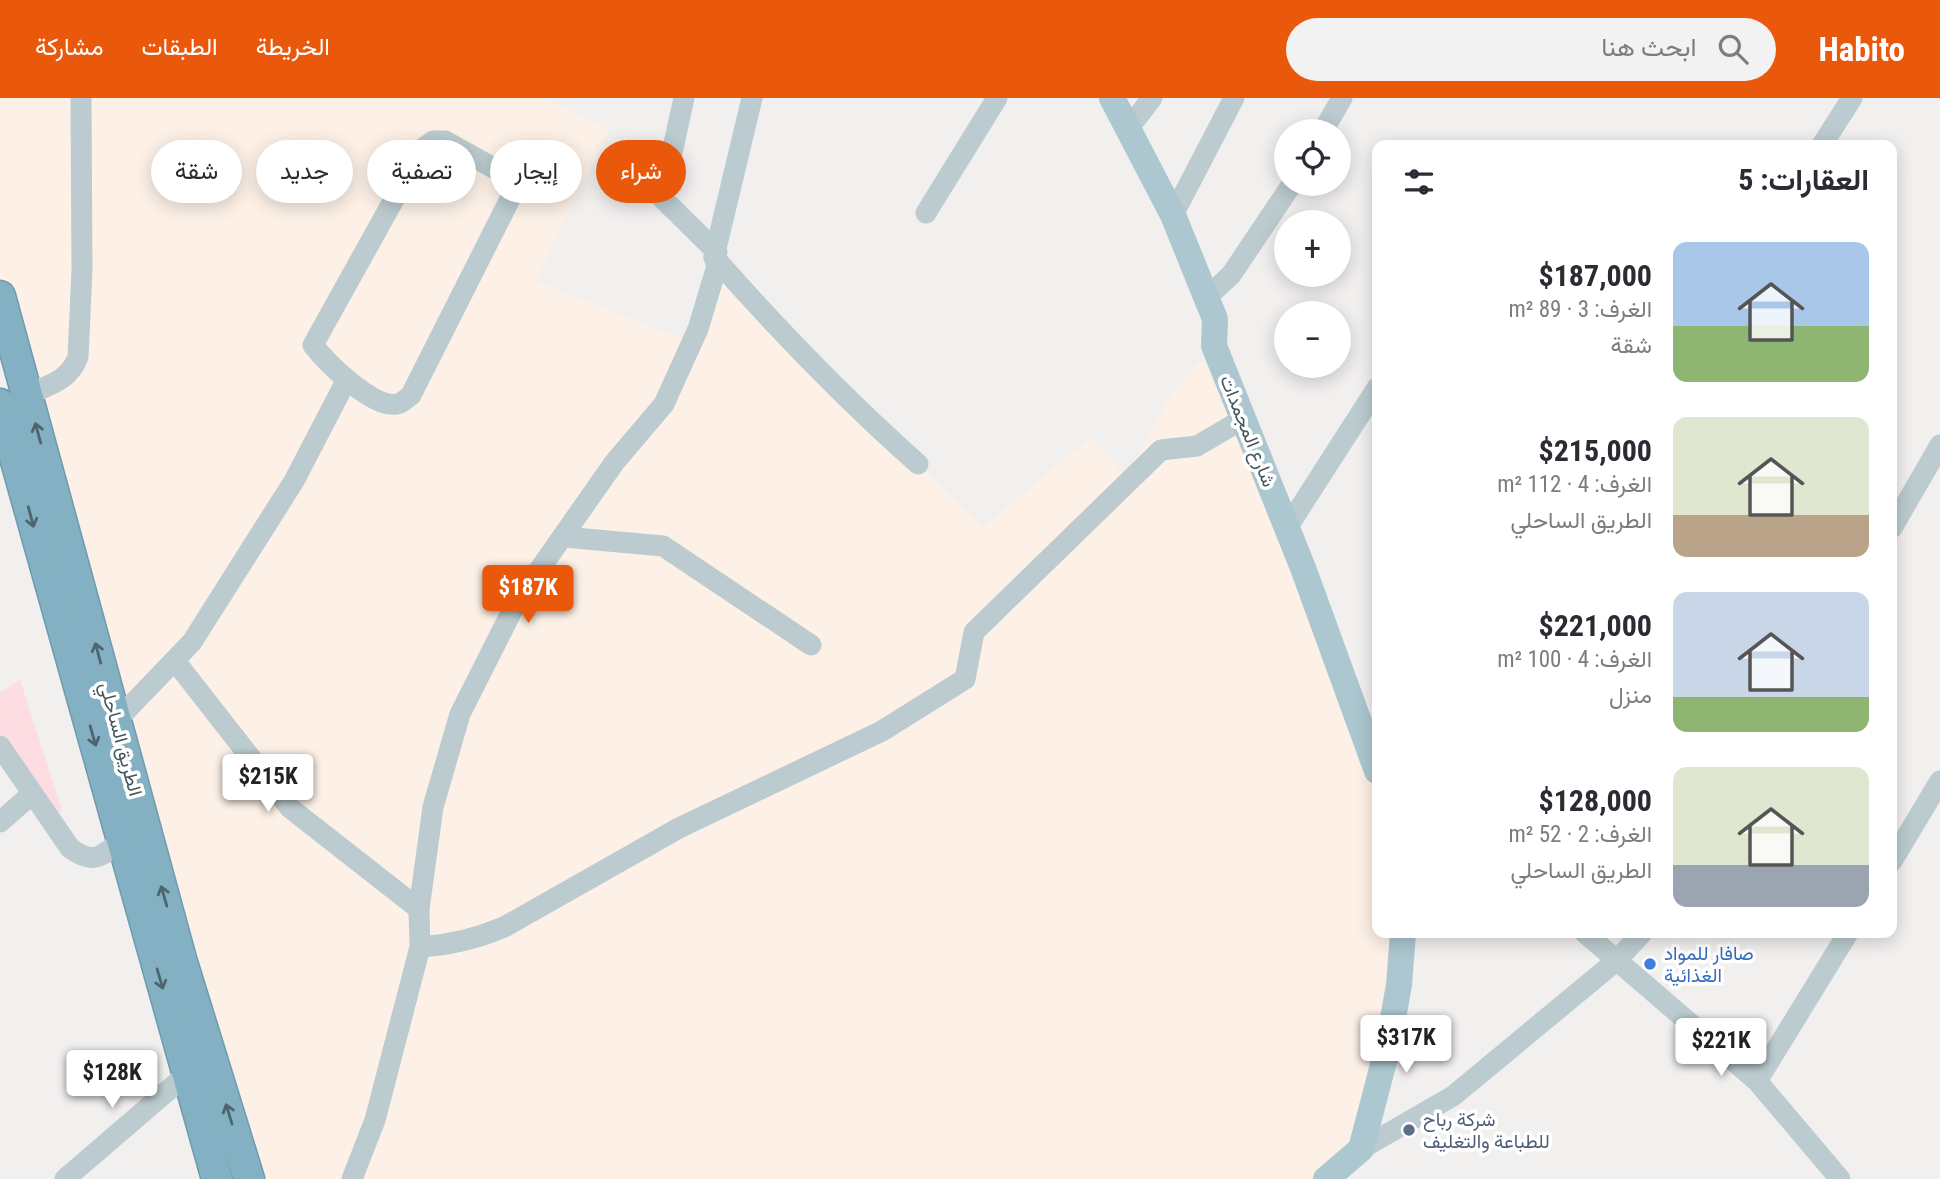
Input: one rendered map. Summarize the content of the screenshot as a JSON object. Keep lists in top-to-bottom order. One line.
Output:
{"streets":{"highway":["الطريق الساحلي"],"main road":["شارع المجمدات"]},"places":["صافار للمواد الغذائية","شركة رباح للطباعة والتغليف"],"page":{"header":"Habito","search":"ابحث هنا","nav":["الخريطة","الطبقات","مشاركة"],"map_buttons":["+","−"],"chip":["شراء","إيجار","تصفية","جديد","شقة"],"heading":"العقارات: 5","list":[{"name":"$187,000","note":"الغرف: 3 · 89 m² · شقة"},{"name":"$215,000","note":"الغرف: 4 · 112 m² · الطريق الساحلي"},{"name":"$221,000","note":"الغرف: 4 · 100 m² · منزل"},{"name":"$128,000","note":"الغرف: 2 · 52 m² · الطريق الساحلي"}],"price":["$187K","$215K","$317K","$221K","$128K"]}}
